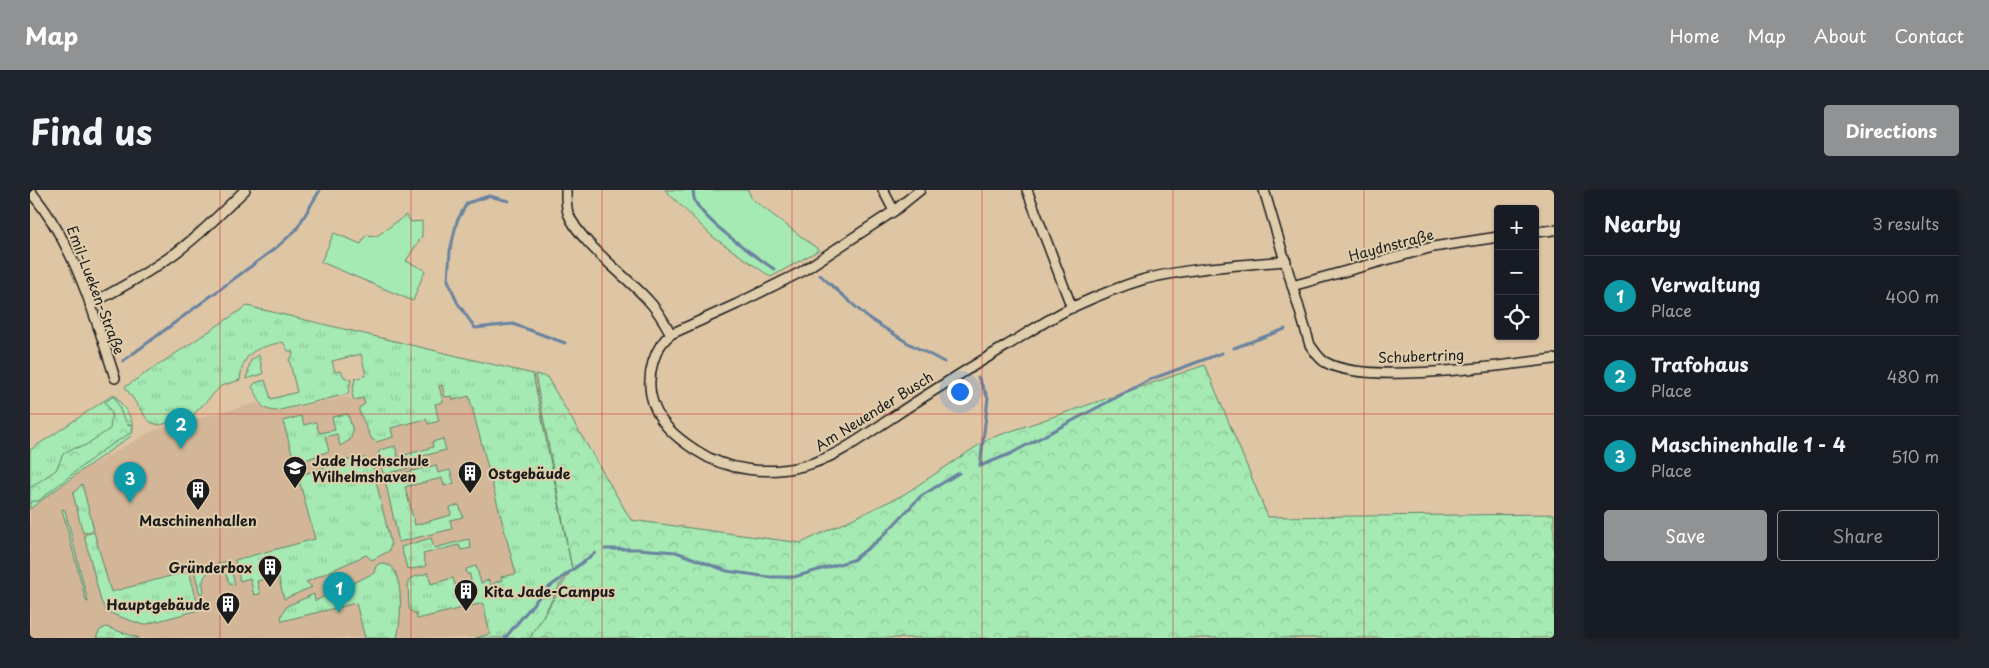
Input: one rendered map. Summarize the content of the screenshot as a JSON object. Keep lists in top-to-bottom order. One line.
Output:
{"streets":{"street":["Haydnstraße","Emil-Lueken-Straße","Schubertring","Am Neuender Busch"]},"crossings":[["Haydnstraße","Schubertring"],["Schubertring","Am Neuender Busch"]],"places":{"school or university":["Jade Hochschule Wilhelmshaven"],"building":["Ostgebäude","Maschinenhallen","Gründerbox","Kita Jade-Campus","Hauptgebäude"]},"page":{"header":"Map","nav":["Home","Map","About","Contact"],"title":"Find us","buttons":["Directions",["Save","Share"]],"heading":["Nearby","3 results"],"map_buttons":["+","−"],"list":[{"mark":"1","name":"Verwaltung","note":"Place","value":"400 m"},{"mark":"2","name":"Trafohaus","note":"Place","value":"480 m"},{"mark":"3","name":"Maschinenhalle 1 - 4","note":"Place","value":"510 m"}],"pins":["2","3","1"]}}
